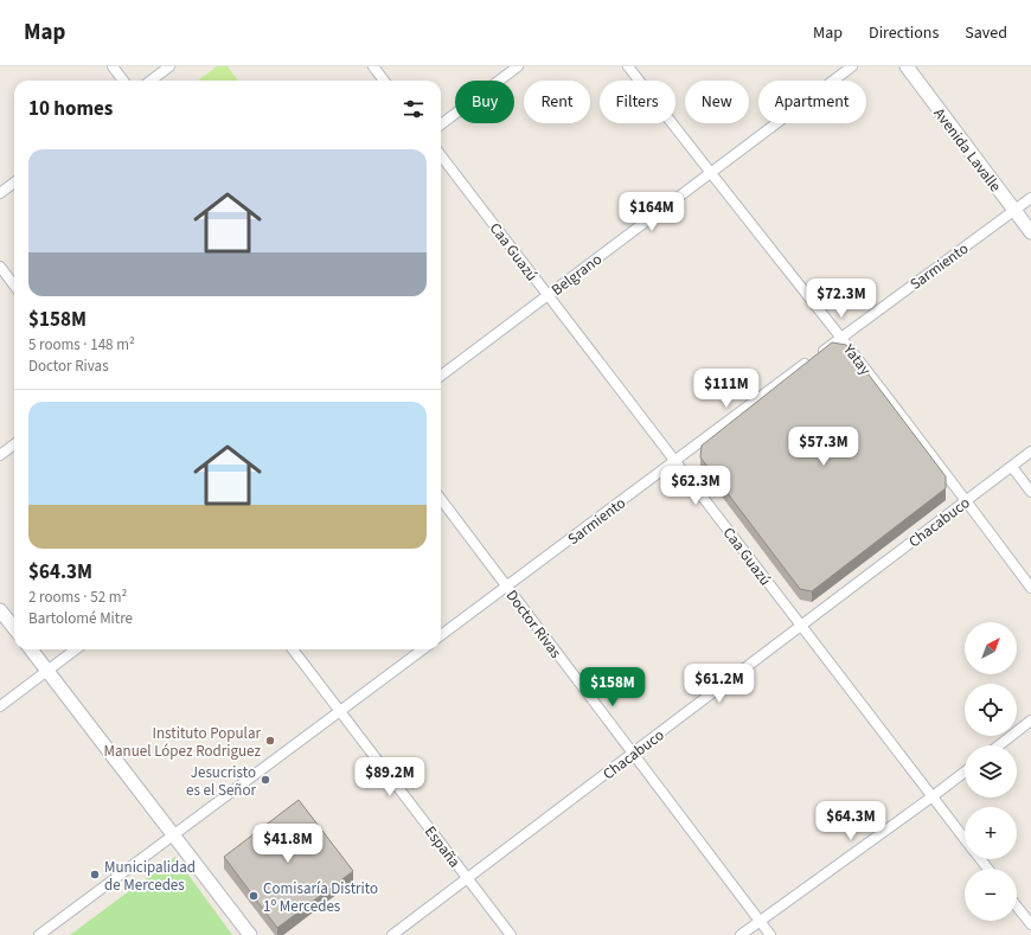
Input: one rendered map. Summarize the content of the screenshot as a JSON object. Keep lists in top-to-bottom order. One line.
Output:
{"streets":{"street":["Avenida Lavalle","Caa Guazú","Sarmiento","Belgrano","Yatay","Chacabuco","Doctor Rivas","España"]},"crossings":[["Avenida Lavalle","Sarmiento"],["Caa Guazú","Sarmiento"],["Caa Guazú","Belgrano"],["Caa Guazú","Chacabuco"],["Sarmiento","Yatay"],["Sarmiento","Doctor Rivas"],["Belgrano","Yatay"],["Yatay","Chacabuco"],["Chacabuco","Doctor Rivas"],["Chacabuco","España"]],"places":["Instituto Popular Manuel López Rodriguez","Jesucristo es el Señor","Municipalidad de Mercedes","Comisaría Distrito 1º Mercedes"],"north":"top right","page":{"header":"Map","nav":["Map","Directions","Saved"],"chip":["Buy","Rent","Filters","New","Apartment"],"heading":"10 homes","list":[{"name":"$158M","note":"5 rooms · 148 m² · Doctor Rivas"},{"name":"$64.3M","note":"2 rooms · 52 m² · Bartolomé Mitre"}],"price":["$164M","$72.3M","$111M","$57.3M","$62.3M","$61.2M","$158M","$89.2M","$64.3M","$41.8M"],"map_buttons":["+","−"]}}
